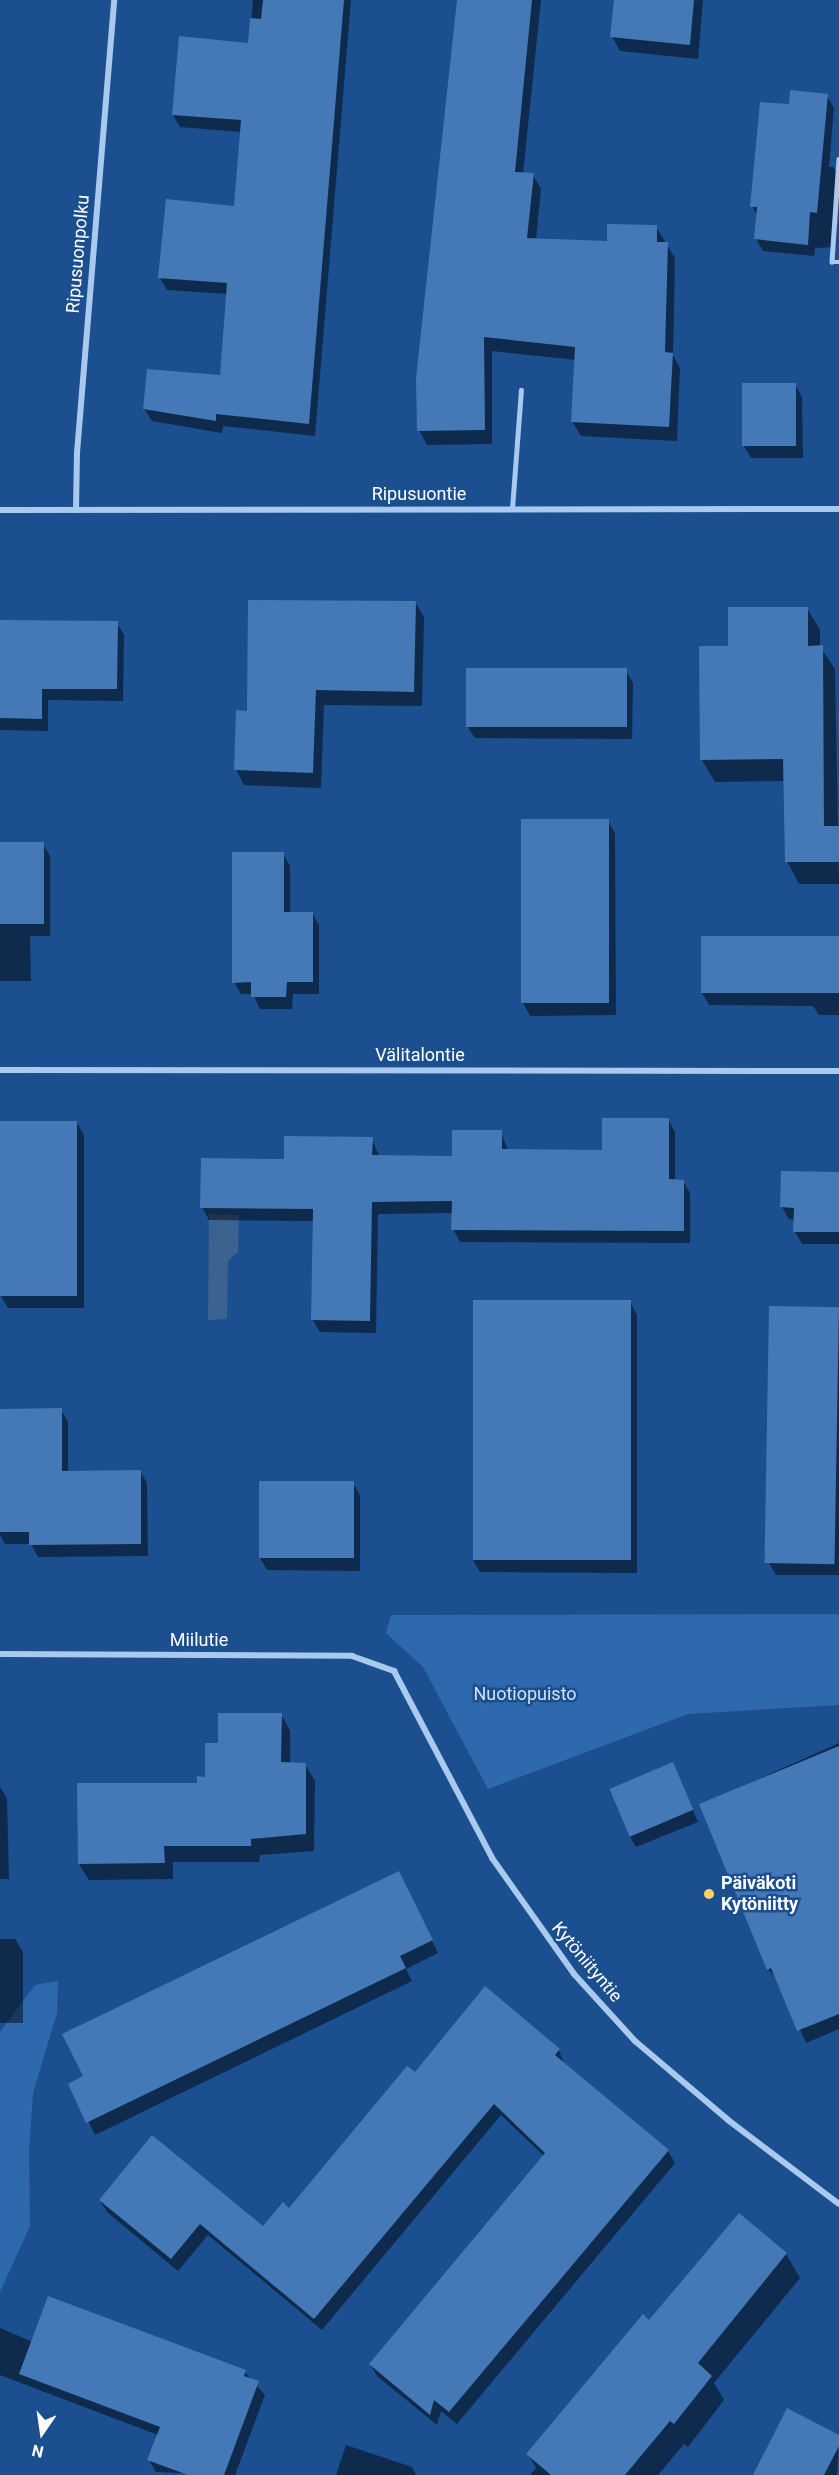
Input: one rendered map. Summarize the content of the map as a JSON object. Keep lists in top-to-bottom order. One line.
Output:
{"streets":{"street":["Ripusuonpolku","Ripusuontie","Välitalontie","Miilutie","Kytöniityntie"]},"crossings":[["Ripusuonpolku","Ripusuontie"],["Miilutie","Kytöniityntie"]],"parks":["Nuotiopuisto"],"places":["Päiväkoti Kytöniitty"],"north":"bottom"}
